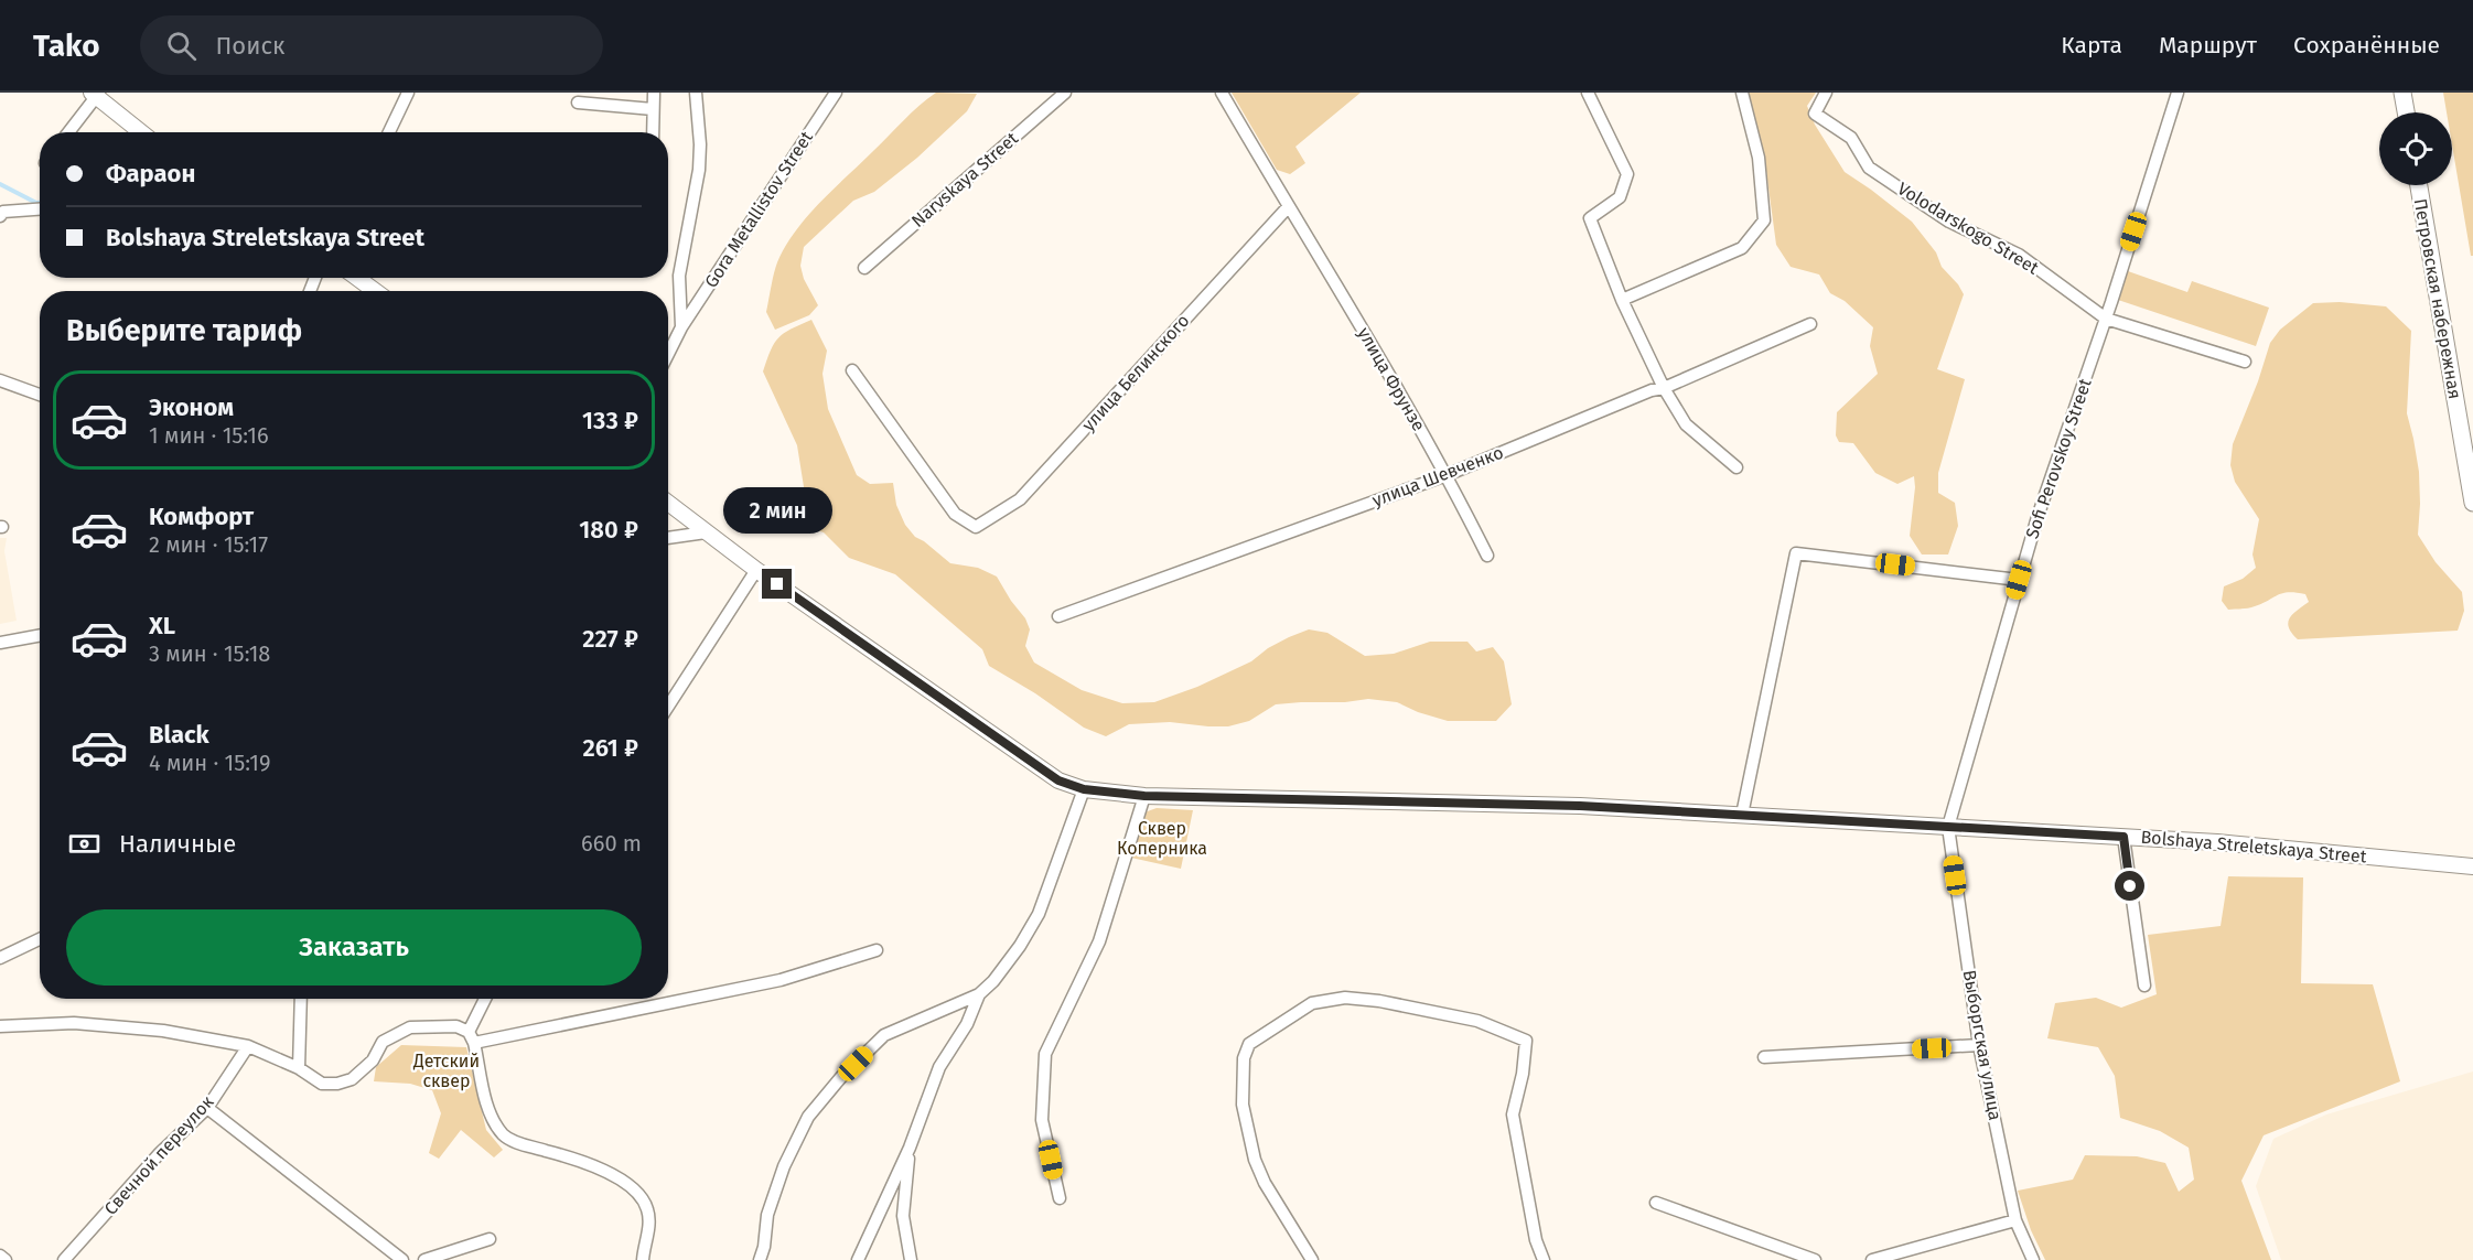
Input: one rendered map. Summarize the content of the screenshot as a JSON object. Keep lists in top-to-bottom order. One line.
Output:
{"streets":{"main road":["Петровская набережная"],"street":["Narvskaya Street","Gora Metallistov Street","Volodarskogo Street","улица Белинского","улица Фрунзе","Sofi Perovskoy Street","улица Шевченко","Bolshaya Streletskaya Street","Выборгская улица","Свечной переулок"]},"crossings":[["Volodarskogo Street","Sofi Perovskoy Street"],["улица Белинского","улица Фрунзе"],["улица Фрунзе","улица Шевченко"],["Sofi Perovskoy Street","Bolshaya Streletskaya Street"],["Sofi Perovskoy Street","Выборгская улица"],["Bolshaya Streletskaya Street","Выборгская улица"]],"parks":["Сквер Коперника","Детский сквер"],"page":{"header":"Tako","search":"Поиск","nav":["Карта","Маршрут","Сохранённые"],"banner":["Фараон","Bolshaya Streletskaya Street"],"heading":"Выберите тариф","list":[{"name":"Эконом","note":"1 мин · 15:16","value":"133 ₽"},{"name":"Комфорт","note":"2 мин · 15:17","value":"180 ₽"},{"name":"XL","note":"3 мин · 15:18","value":"227 ₽"},{"name":"Black","note":"4 мин · 15:19","value":"261 ₽"}],"bubble":"2 мин","pay":["Наличные","660 m"],"buttons":"Заказать"}}
